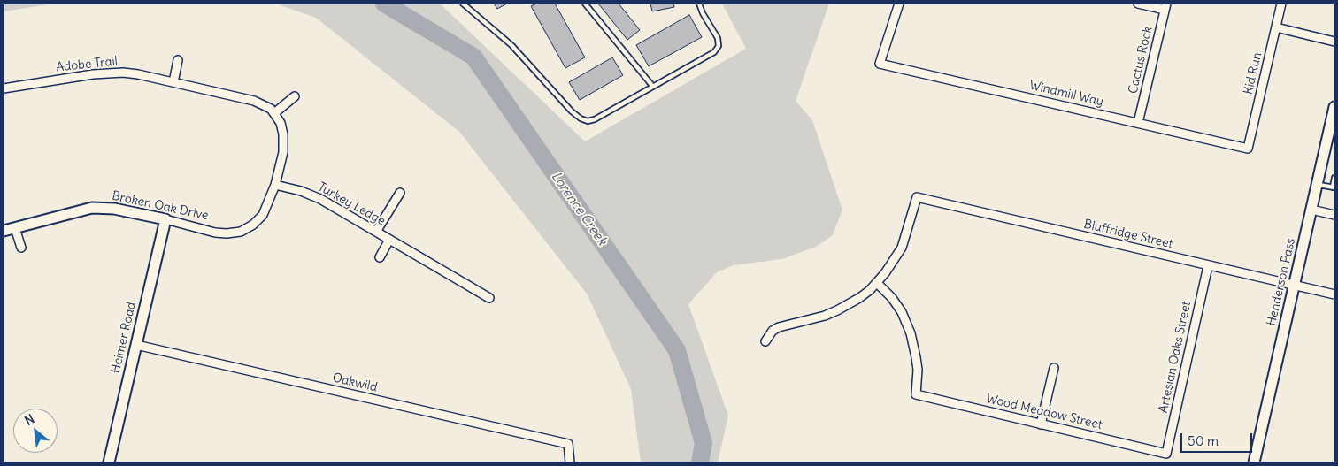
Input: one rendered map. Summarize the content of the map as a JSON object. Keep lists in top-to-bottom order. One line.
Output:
{"streets":{"street":["Cactus Rock","Adobe Trail","Kid Run","Windmill Way","Turkey Ledge","Broken Oak Drive","Bluffridge Street","Henderson Pass","Heimer Road","Artesian Oaks Street","Oakwild","Wood Meadow Street"]},"crossings":[["Cactus Rock","Windmill Way"],["Kid Run","Windmill Way"],["Turkey Ledge","Broken Oak Drive"],["Broken Oak Drive","Heimer Road"],["Bluffridge Street","Henderson Pass"],["Bluffridge Street","Artesian Oaks Street"],["Bluffridge Street","Wood Meadow Street"],["Heimer Road","Oakwild"],["Artesian Oaks Street","Wood Meadow Street"]],"water":["Lorence Creek"],"scale_bar":"50 m","north":"top left"}
